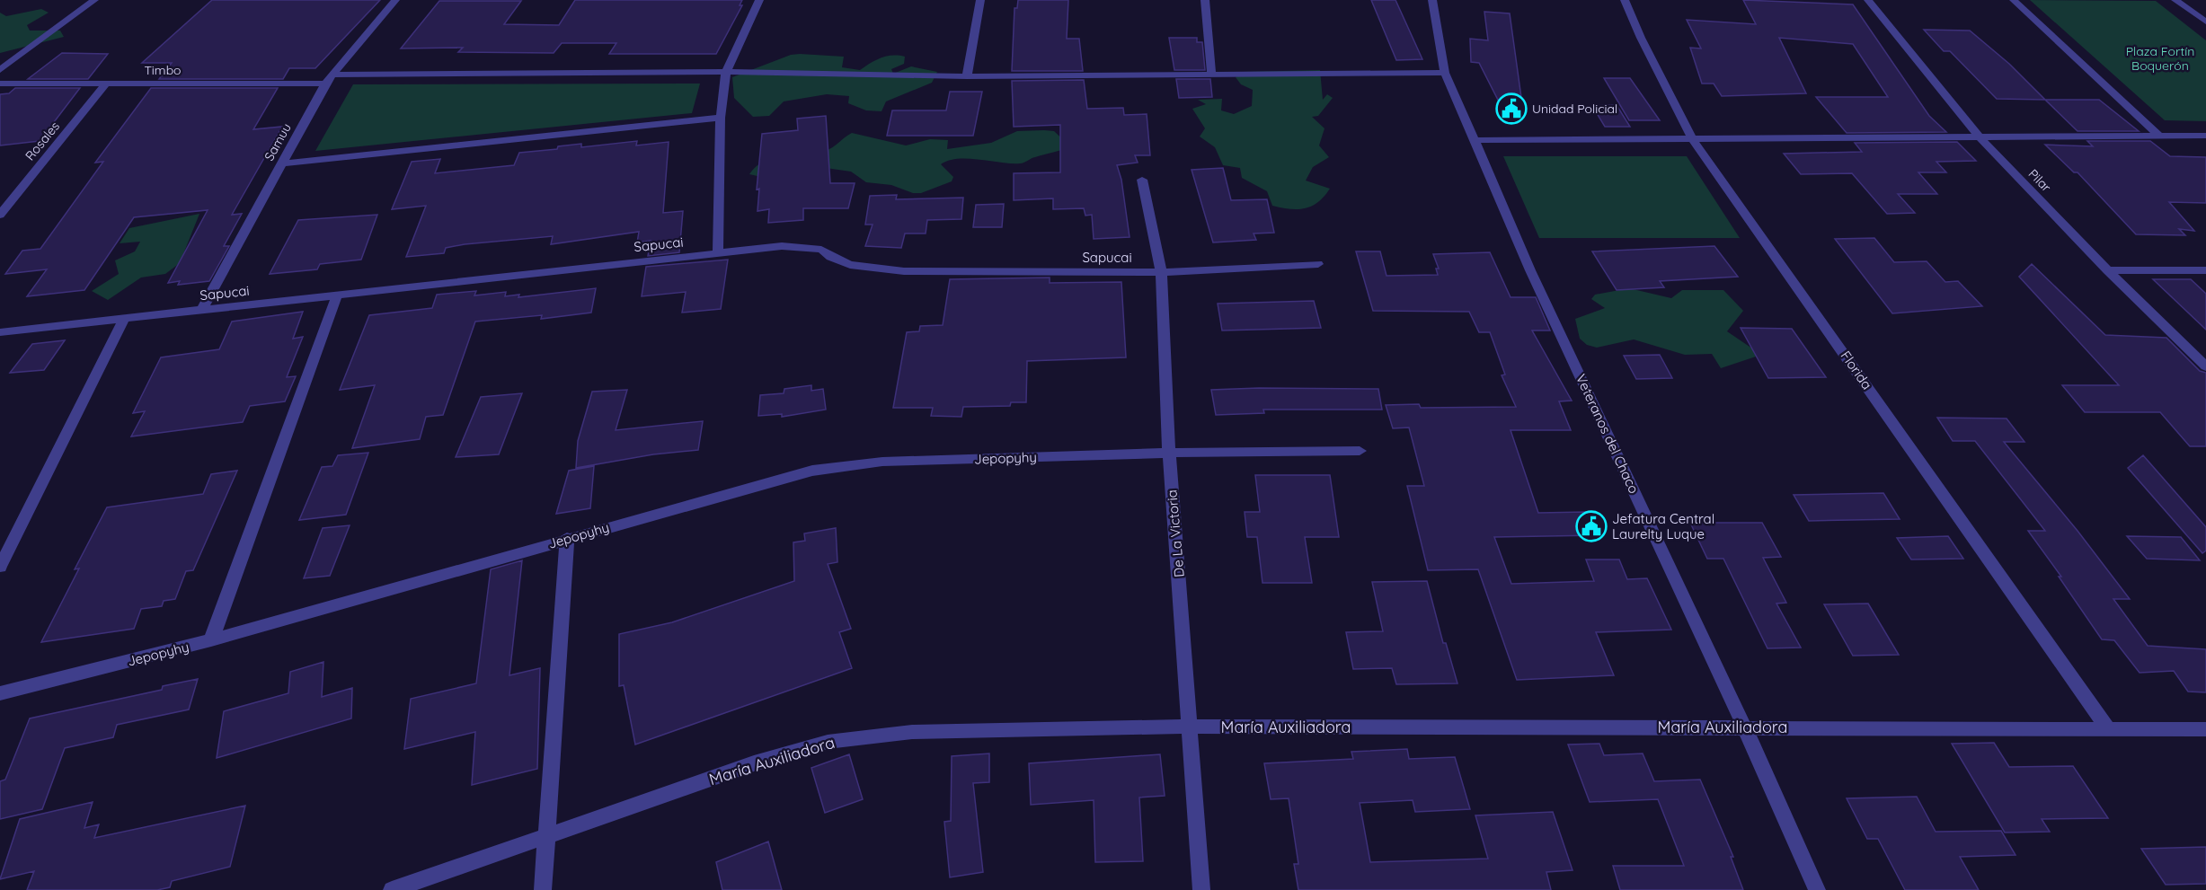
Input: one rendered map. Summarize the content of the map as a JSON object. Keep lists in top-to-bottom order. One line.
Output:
{"streets":{"street":["Timbo","Rosales","Samuu","Pilar","Sapucai","Florida","Veteranos del Chaco","Jepopyhy","De La Victoria","María Auxiliadora"]},"crossings":[["Timbo","Rosales"],["Timbo","Samuu"],["Samuu","Sapucai"],["Sapucai","De La Victoria"],["Florida","María Auxiliadora"],["Veteranos del Chaco","María Auxiliadora"],["Jepopyhy","De La Victoria"],["De La Victoria","María Auxiliadora"]],"parks":["Plaza Fortín Boquerón"],"places":{"public building":["Unidad Policial","Jefatura Central Laurelty Luque"]}}
